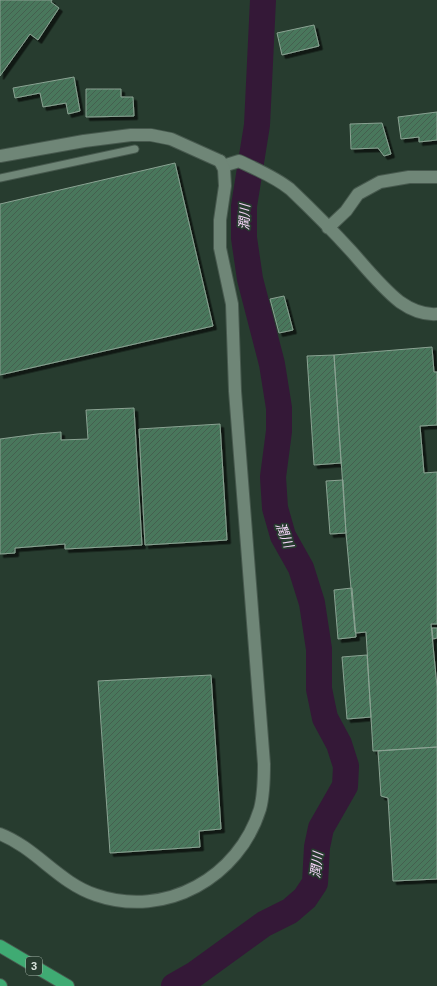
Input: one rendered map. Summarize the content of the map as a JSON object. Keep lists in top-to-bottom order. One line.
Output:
{"streets":{"highway":["3"]},"water":["潤川"]}
